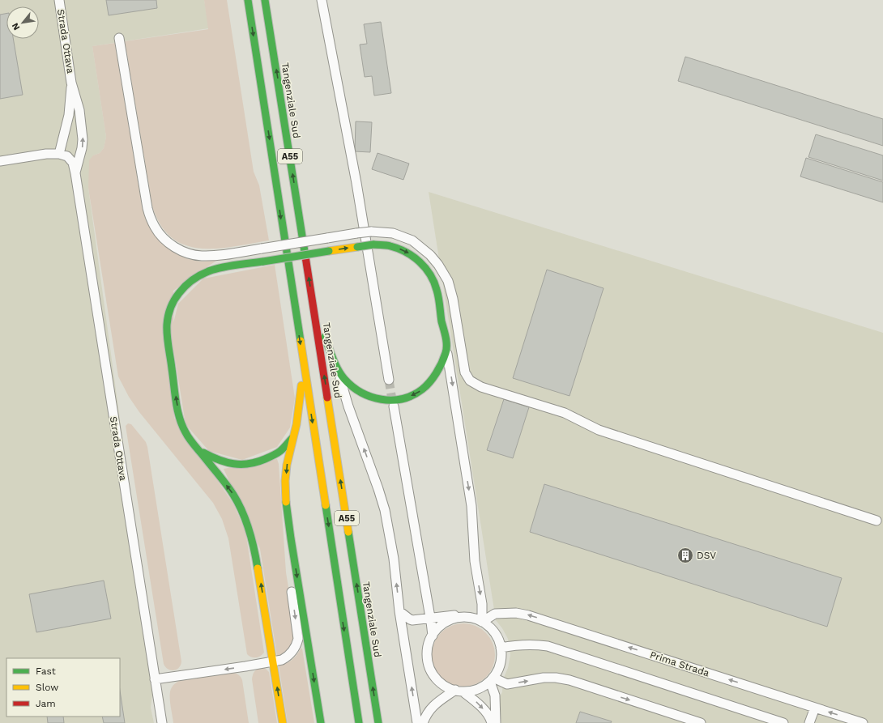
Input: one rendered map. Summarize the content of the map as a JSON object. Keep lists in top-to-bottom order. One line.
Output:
{"streets":{"highway":["Tangenziale Sud","A55"],"street":["Strada Ottava","Prima Strada"]},"places":{"building":["DSV"]},"legend":["Fast","Slow","Jam"],"north":"bottom left"}
